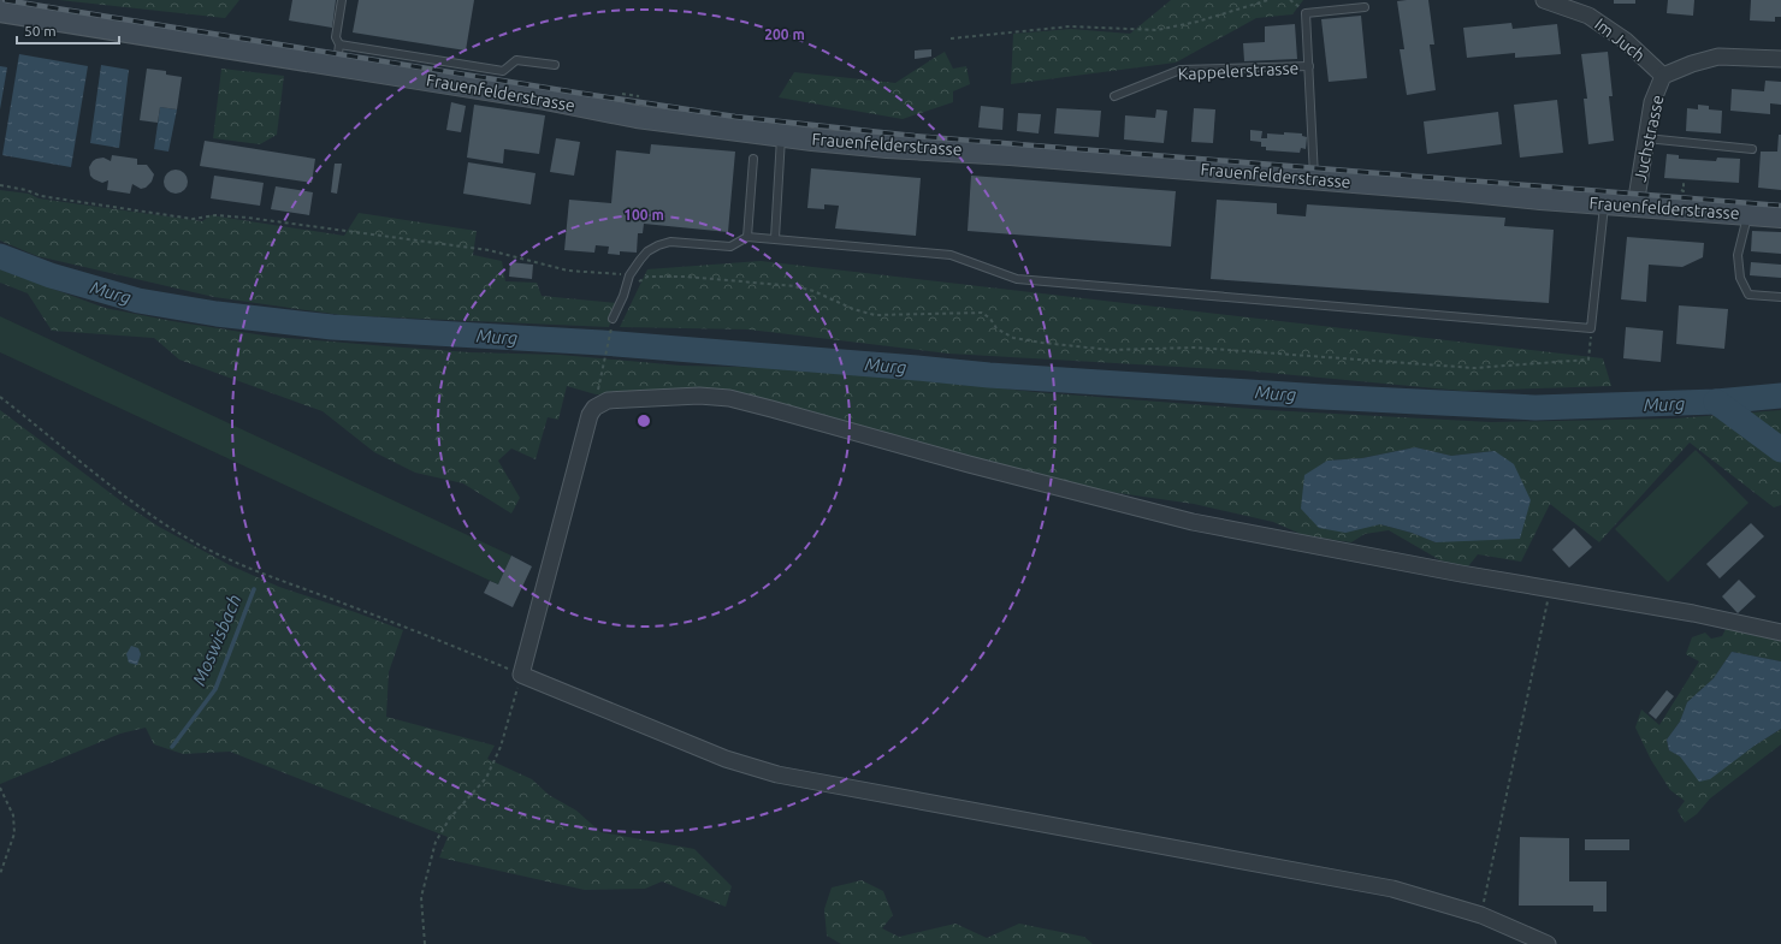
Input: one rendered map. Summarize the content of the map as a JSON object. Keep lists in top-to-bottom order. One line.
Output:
{"streets":{"main road":["Frauenfelderstrasse"],"street":["Im Juch","Juchstrasse"],"lane":["Kappelerstrasse"]},"crossings":[["Im Juch","Juchstrasse"],["Frauenfelderstrasse","Juchstrasse"]],"water":["Murg","Moswisbach"],"scale_bar":"50 m","rings":["200 m","100 m"]}
